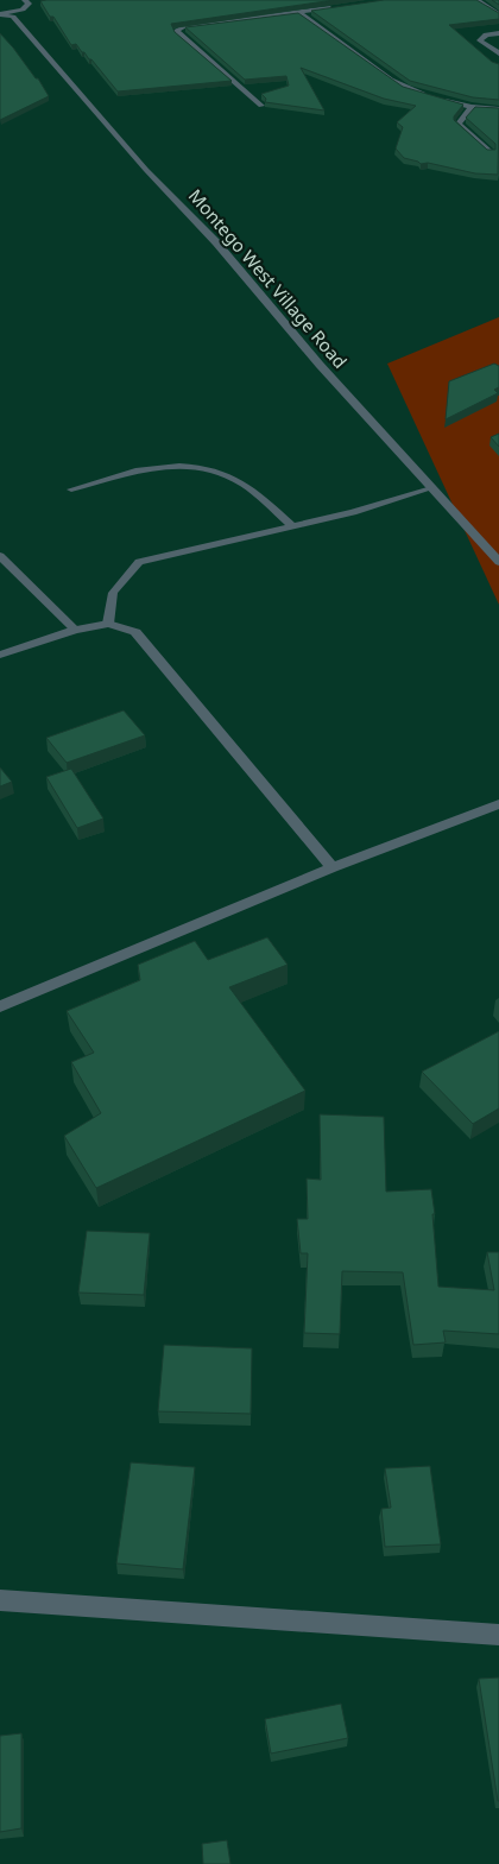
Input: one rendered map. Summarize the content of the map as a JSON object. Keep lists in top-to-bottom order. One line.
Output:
{"streets":{"street":["Montego West Village Road"]}}
